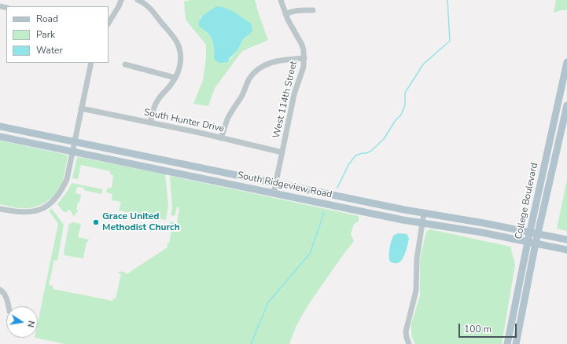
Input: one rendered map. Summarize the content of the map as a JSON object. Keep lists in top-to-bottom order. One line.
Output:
{"streets":{"main road":["South Ridgeview Road","College Boulevard"],"street":["West 114th Street","South Hunter Drive"]},"crossings":[["West 114th Street","South Hunter Drive"],["West 114th Street","South Ridgeview Road"],["South Ridgeview Road","College Boulevard"]],"places":["Grace United Methodist Church"],"legend":["Road","Park","Water"],"scale_bar":"100 m","north":"right"}
